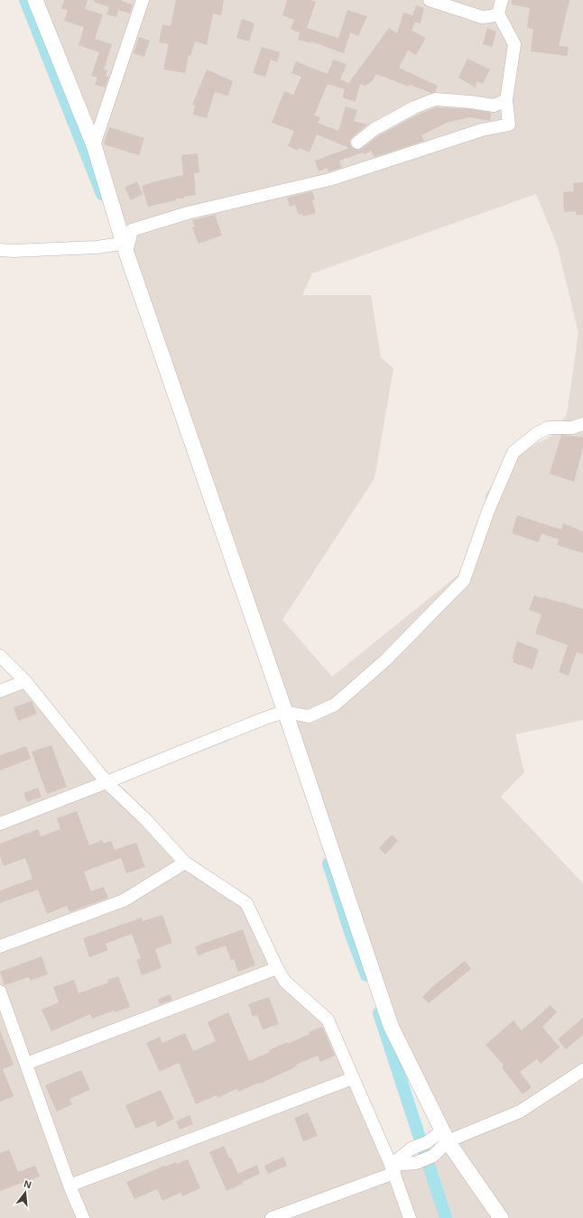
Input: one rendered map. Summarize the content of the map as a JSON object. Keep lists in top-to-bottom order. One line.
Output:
{"north":"top"}
